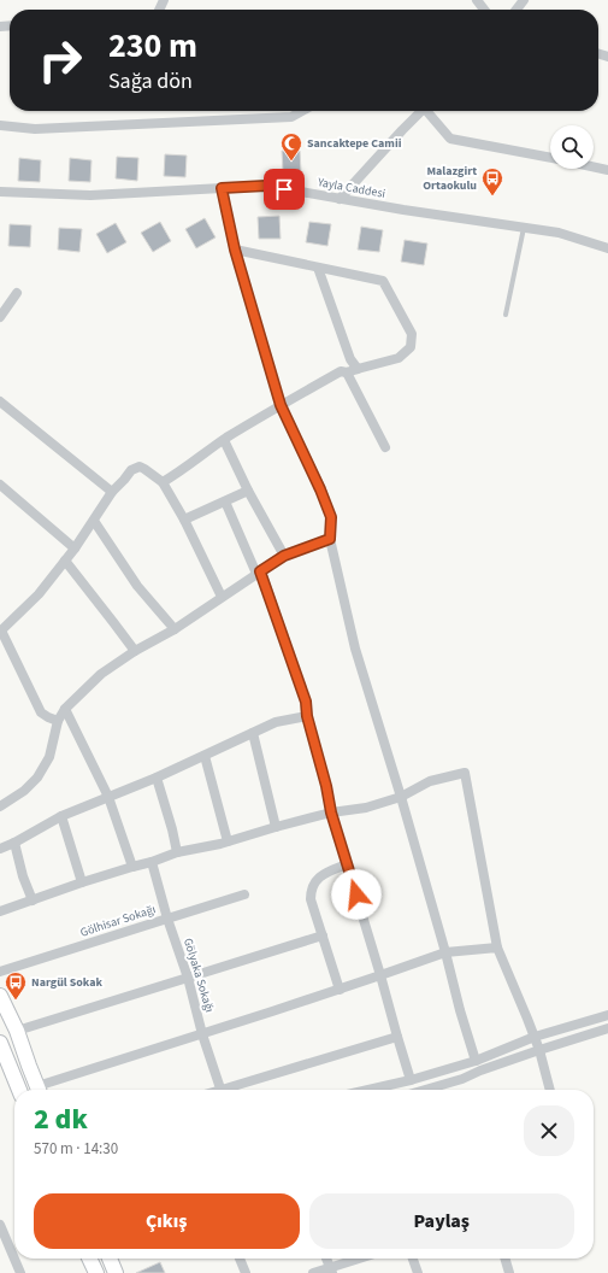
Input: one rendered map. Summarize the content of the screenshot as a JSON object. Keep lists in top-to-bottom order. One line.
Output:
{"streets":{"street":["Yayla Caddesi","Gölhisar Sokağı","Gölyaka Sokağı"]},"crossings":[["Gölhisar Sokağı","Gölyaka Sokağı"]],"places":{"mosque":["Sancaktepe Camii"],"bus stop":["Malazgirt Ortaokulu","Nargül Sokak"]},"page":{"turn":["230 m","Sağa dön"],"heading":["2 dk","570 m · 14:30"],"buttons":["Çıkış","Paylaş"]}}
